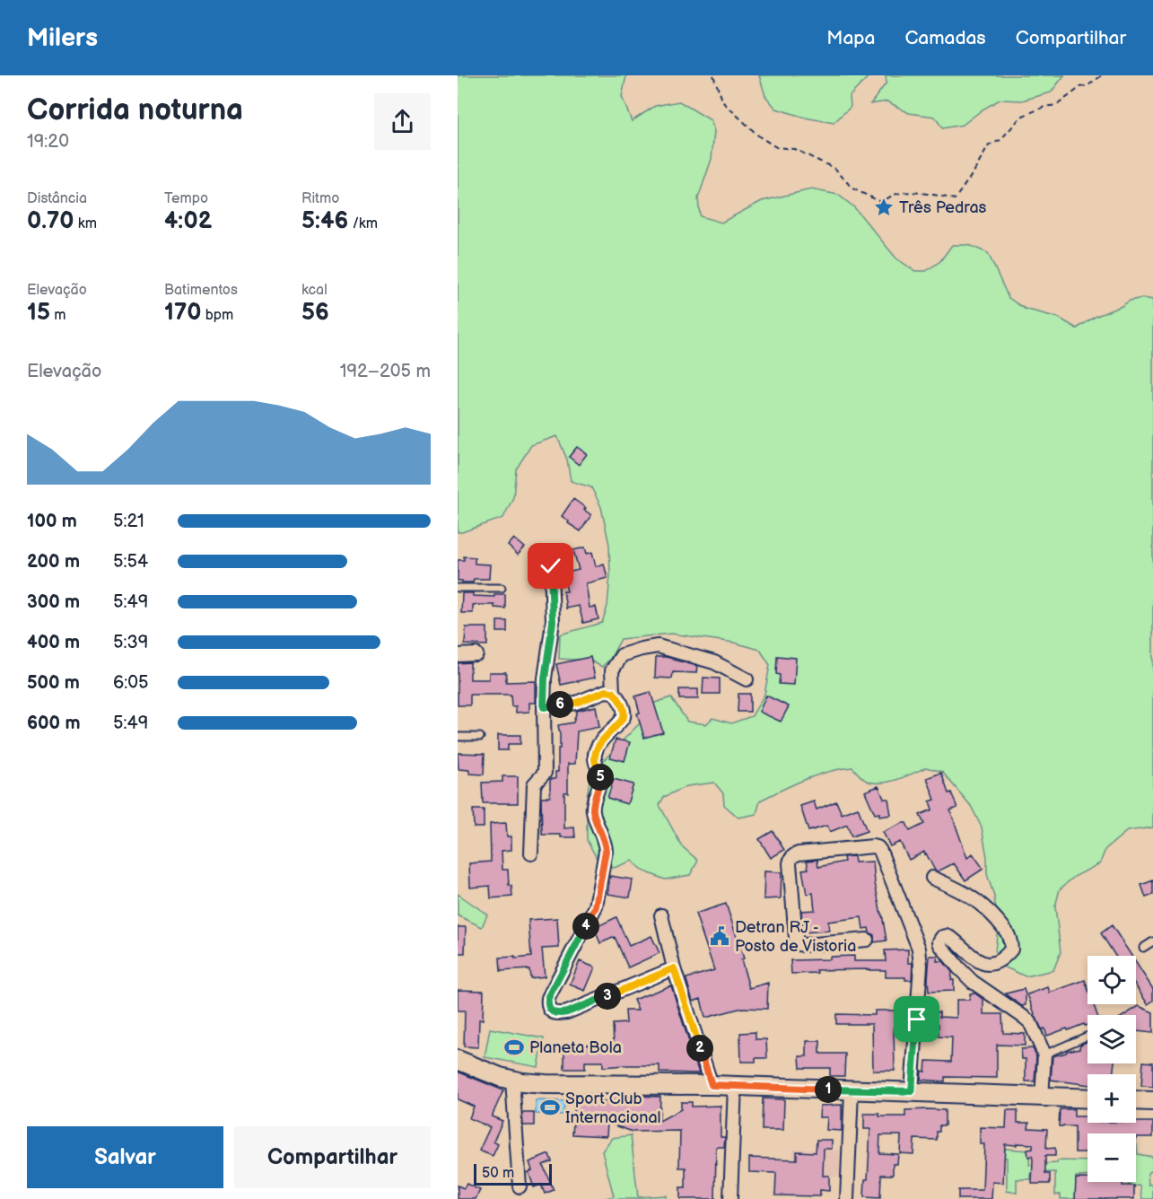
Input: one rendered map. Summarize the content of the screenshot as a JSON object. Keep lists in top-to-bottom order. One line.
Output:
{"places":{"place":["Três Pedras"],"public building":["Detran RJ - Posto de Vistoria"],"sports":["Planeta Bola","Sport Club Internacional"]},"scale_bar":"50 m","page":{"header":"Milers","nav":["Mapa","Camadas","Compartilhar"],"heading":["Corrida noturna","19:20"],"stats":[["Distância","0.70 km"],["Tempo","4:02"],["Ritmo","5:46 /km"],["Elevação","15 m"],["Batimentos","170 bpm"],["kcal","56"]],"chart":["Elevação","192–205 m"],"list":[{"name":"100 m","note":"5:21"},{"name":"200 m","note":"5:54"},{"name":"300 m","note":"5:49"},{"name":"400 m","note":"5:39"},{"name":"500 m","note":"6:05"},{"name":"600 m","note":"5:49"}],"pins":["6","5","4","3","2","1"],"map_buttons":["+","−"],"buttons":["Salvar","Compartilhar"],"scale":"50 m"}}
